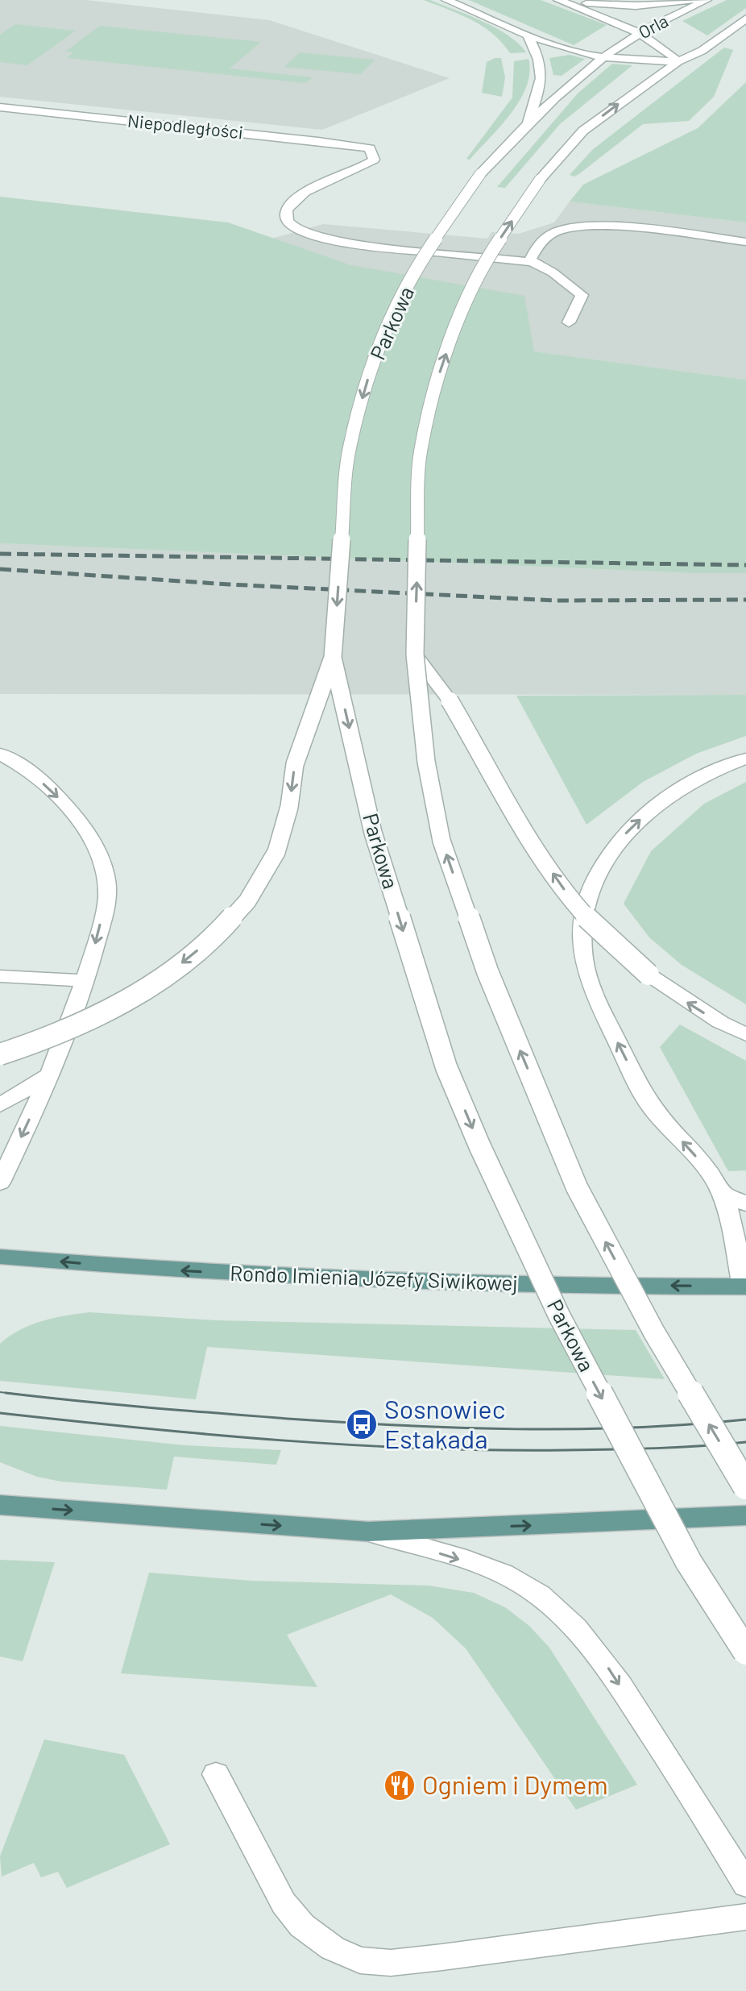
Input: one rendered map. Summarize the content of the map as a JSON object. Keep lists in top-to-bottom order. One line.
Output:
{"streets":{"main road":["Rondo Imienia Józefy Siwikowej"],"street":["Orla","Niepodległości","Parkowa"]},"crossings":[["Orla","Parkowa"]],"one_way":["Rondo Imienia Józefy Siwikowej"],"places":{"bus stop":["Sosnowiec Estakada"],"restaurant":["Ogniem i Dymem"]}}
